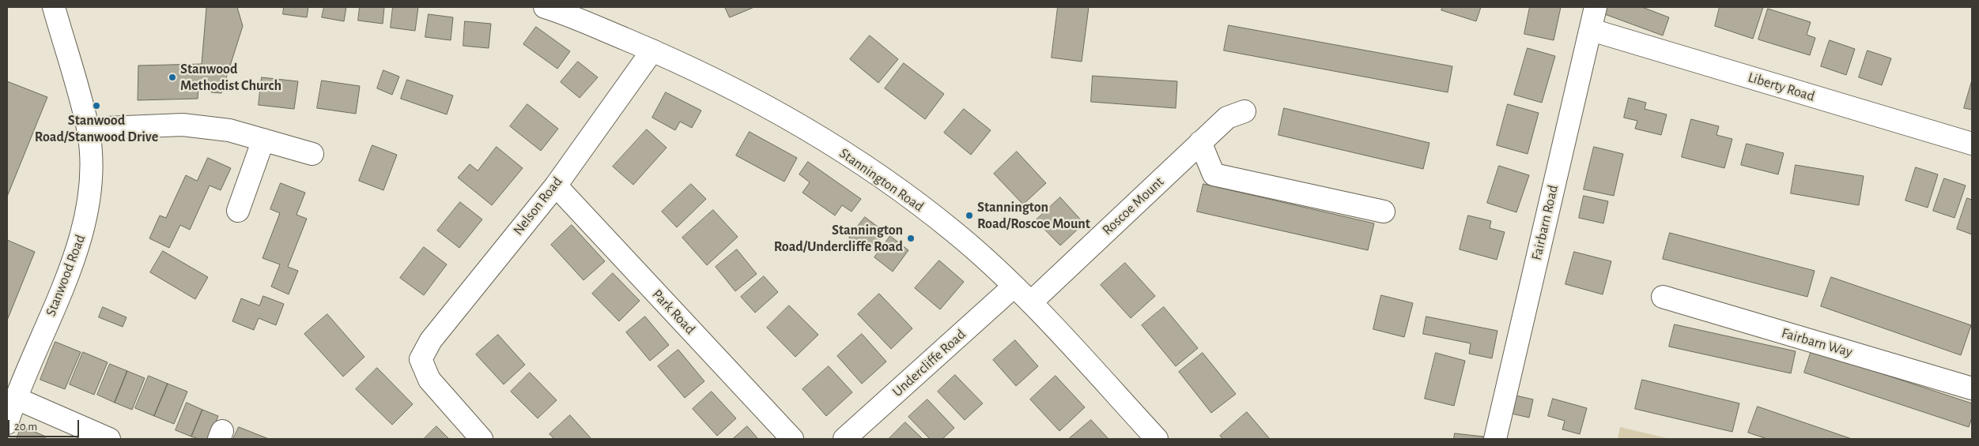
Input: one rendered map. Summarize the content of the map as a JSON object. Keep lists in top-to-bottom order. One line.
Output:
{"streets":{"street":["Liberty Road","Stannington Road","Nelson Road","Roscoe Mount","Fairbarn Road","Stanwood Road","Park Road","Fairbarn Way","Undercliffe Road"]},"crossings":[["Liberty Road","Fairbarn Road"],["Stannington Road","Nelson Road"],["Stannington Road","Roscoe Mount"],["Stannington Road","Undercliffe Road"],["Nelson Road","Park Road"]],"places":["Stanwood Methodist Church","Stanwood Road/Stanwood Drive","Stannington Road/Roscoe Mount","Stannington Road/Undercliffe Road"],"scale_bar":"20 m"}
